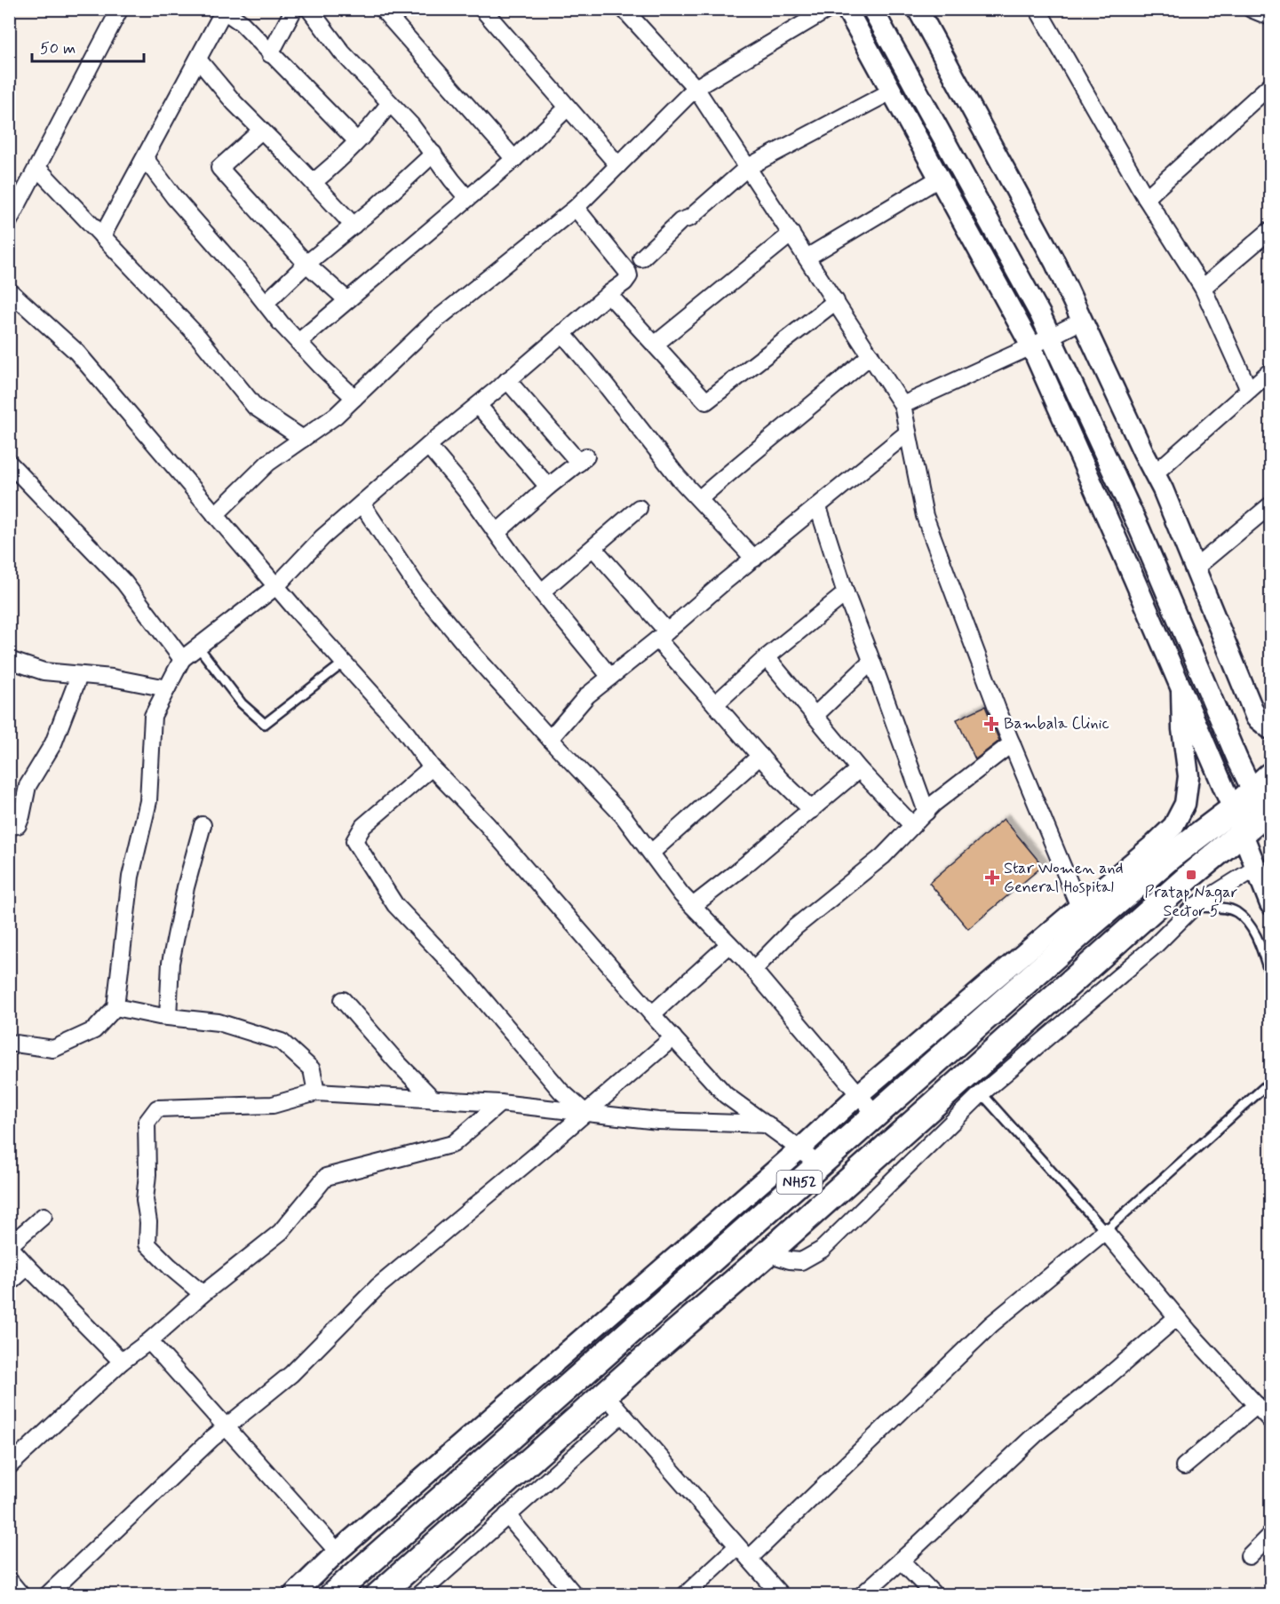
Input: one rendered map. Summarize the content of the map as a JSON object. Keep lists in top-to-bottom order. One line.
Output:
{"streets":{"highway":["NH52"]},"places":{"health":["Bambala Clinic","Star Women and General Hospital"],"transit":["Pratap Nagar Sector 5"]},"scale_bar":"50 m"}
